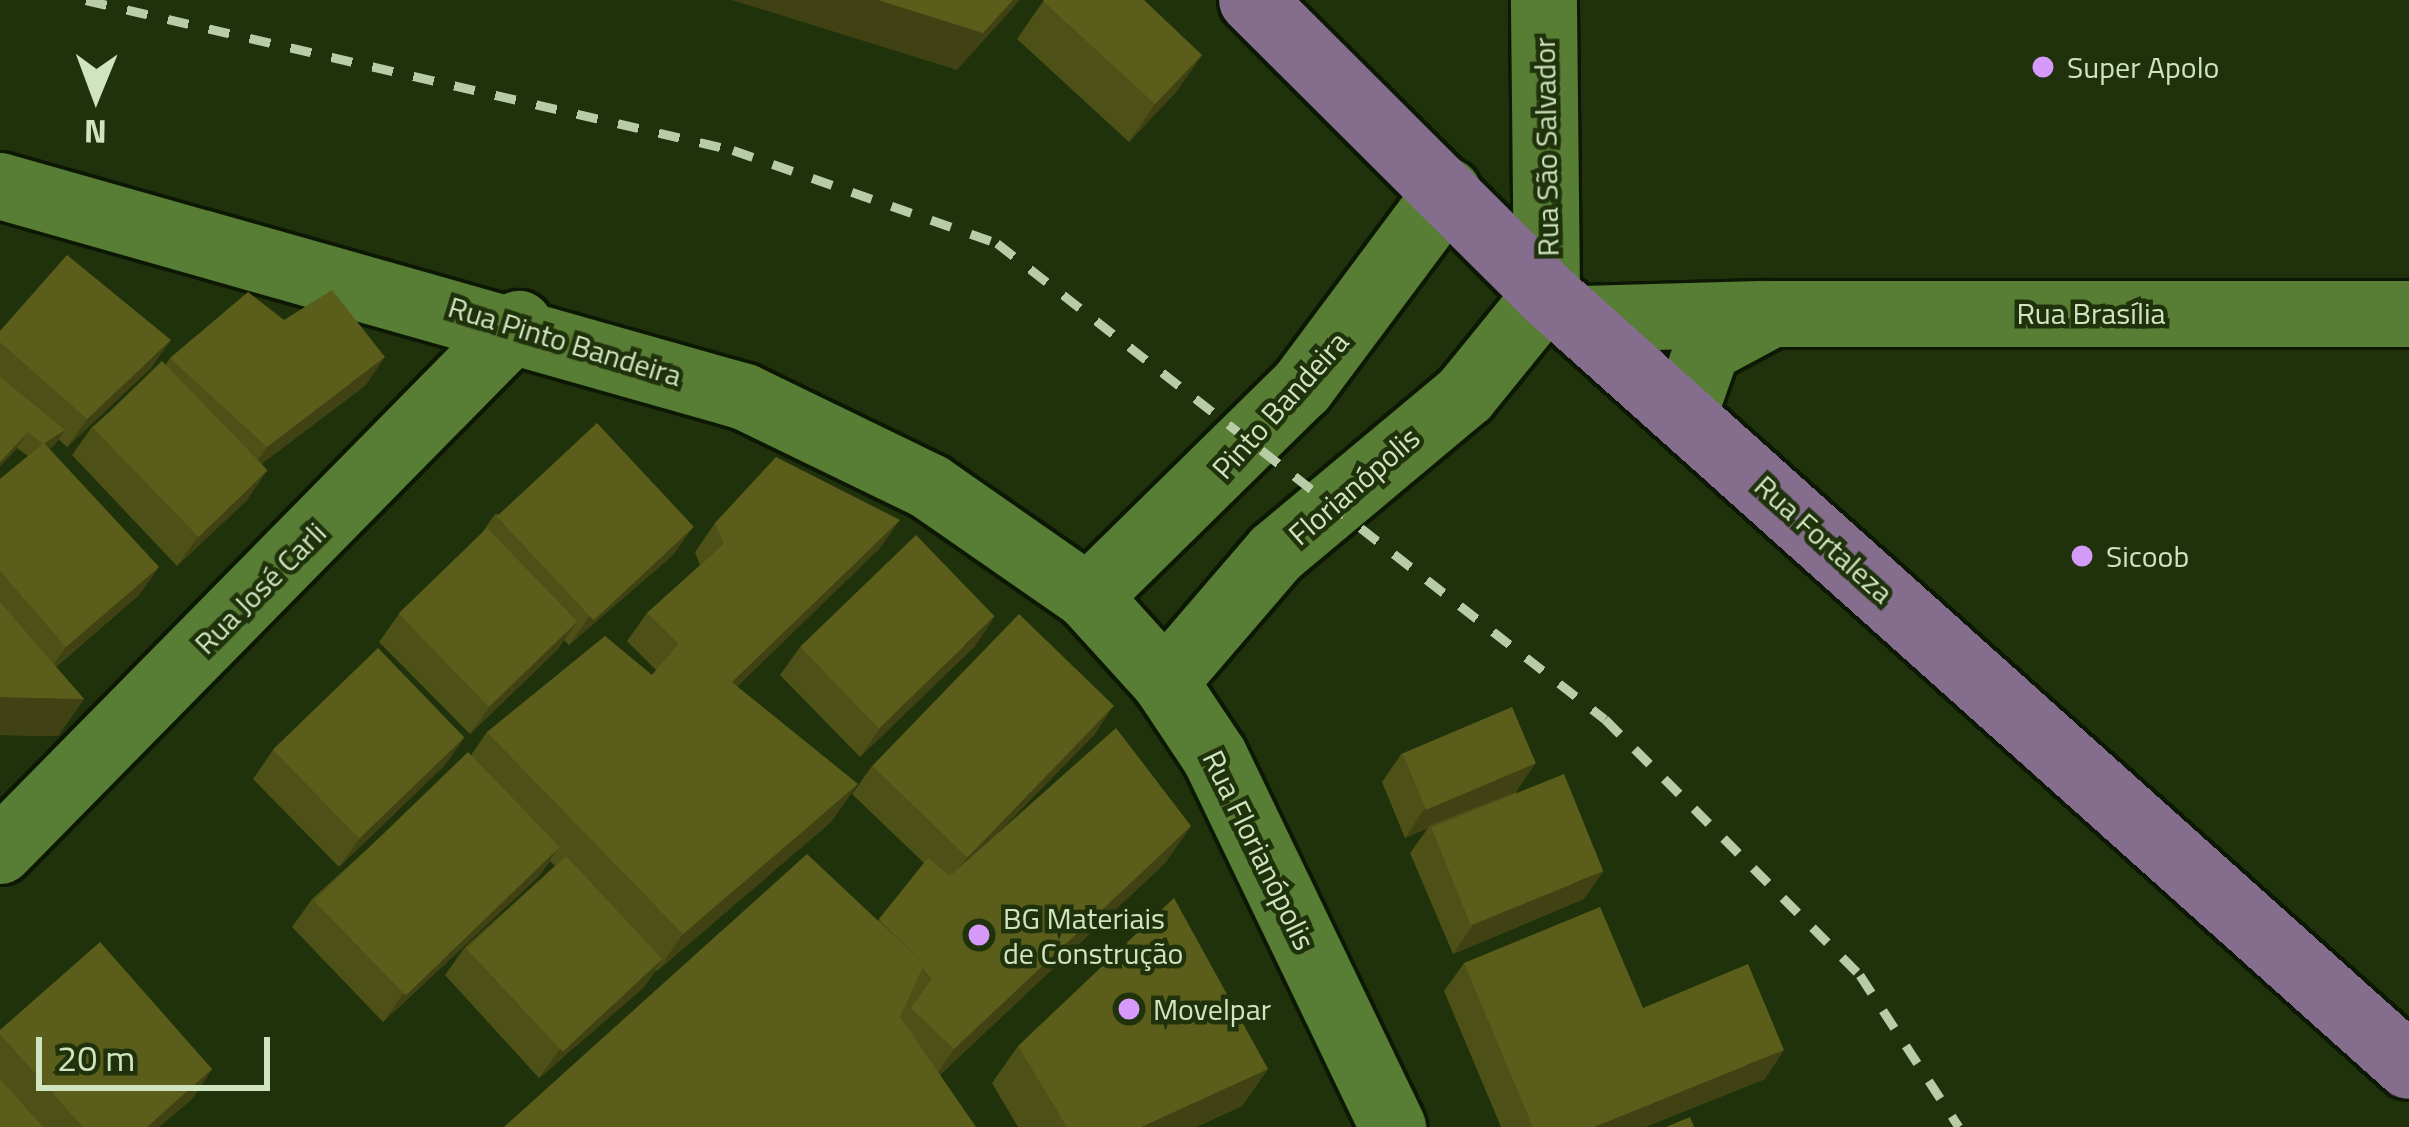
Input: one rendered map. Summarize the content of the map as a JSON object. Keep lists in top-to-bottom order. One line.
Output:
{"streets":{"main road":["Rua Fortaleza"],"street":["Rua São Salvador","Rua Brasília","Rua Pinto Bandeira","Pinto Bandeira","Florianópolis","Rua José Carli","Rua Florianópolis"]},"crossings":[["Rua São Salvador","Rua Brasília"],["Rua São Salvador","Florianópolis"],["Rua São Salvador","Rua Fortaleza"],["Rua Brasília","Florianópolis"],["Rua Brasília","Rua Fortaleza"],["Rua Pinto Bandeira","Pinto Bandeira"],["Rua Pinto Bandeira","Rua José Carli"],["Rua Pinto Bandeira","Rua Florianópolis"],["Pinto Bandeira","Rua Fortaleza"],["Pinto Bandeira","Rua Florianópolis"],["Florianópolis","Rua Fortaleza"],["Florianópolis","Rua Florianópolis"]],"places":["Super Apolo","Sicoob","BG Materiais de Construção","Movelpar"],"scale_bar":"20 m","north":"bottom"}
